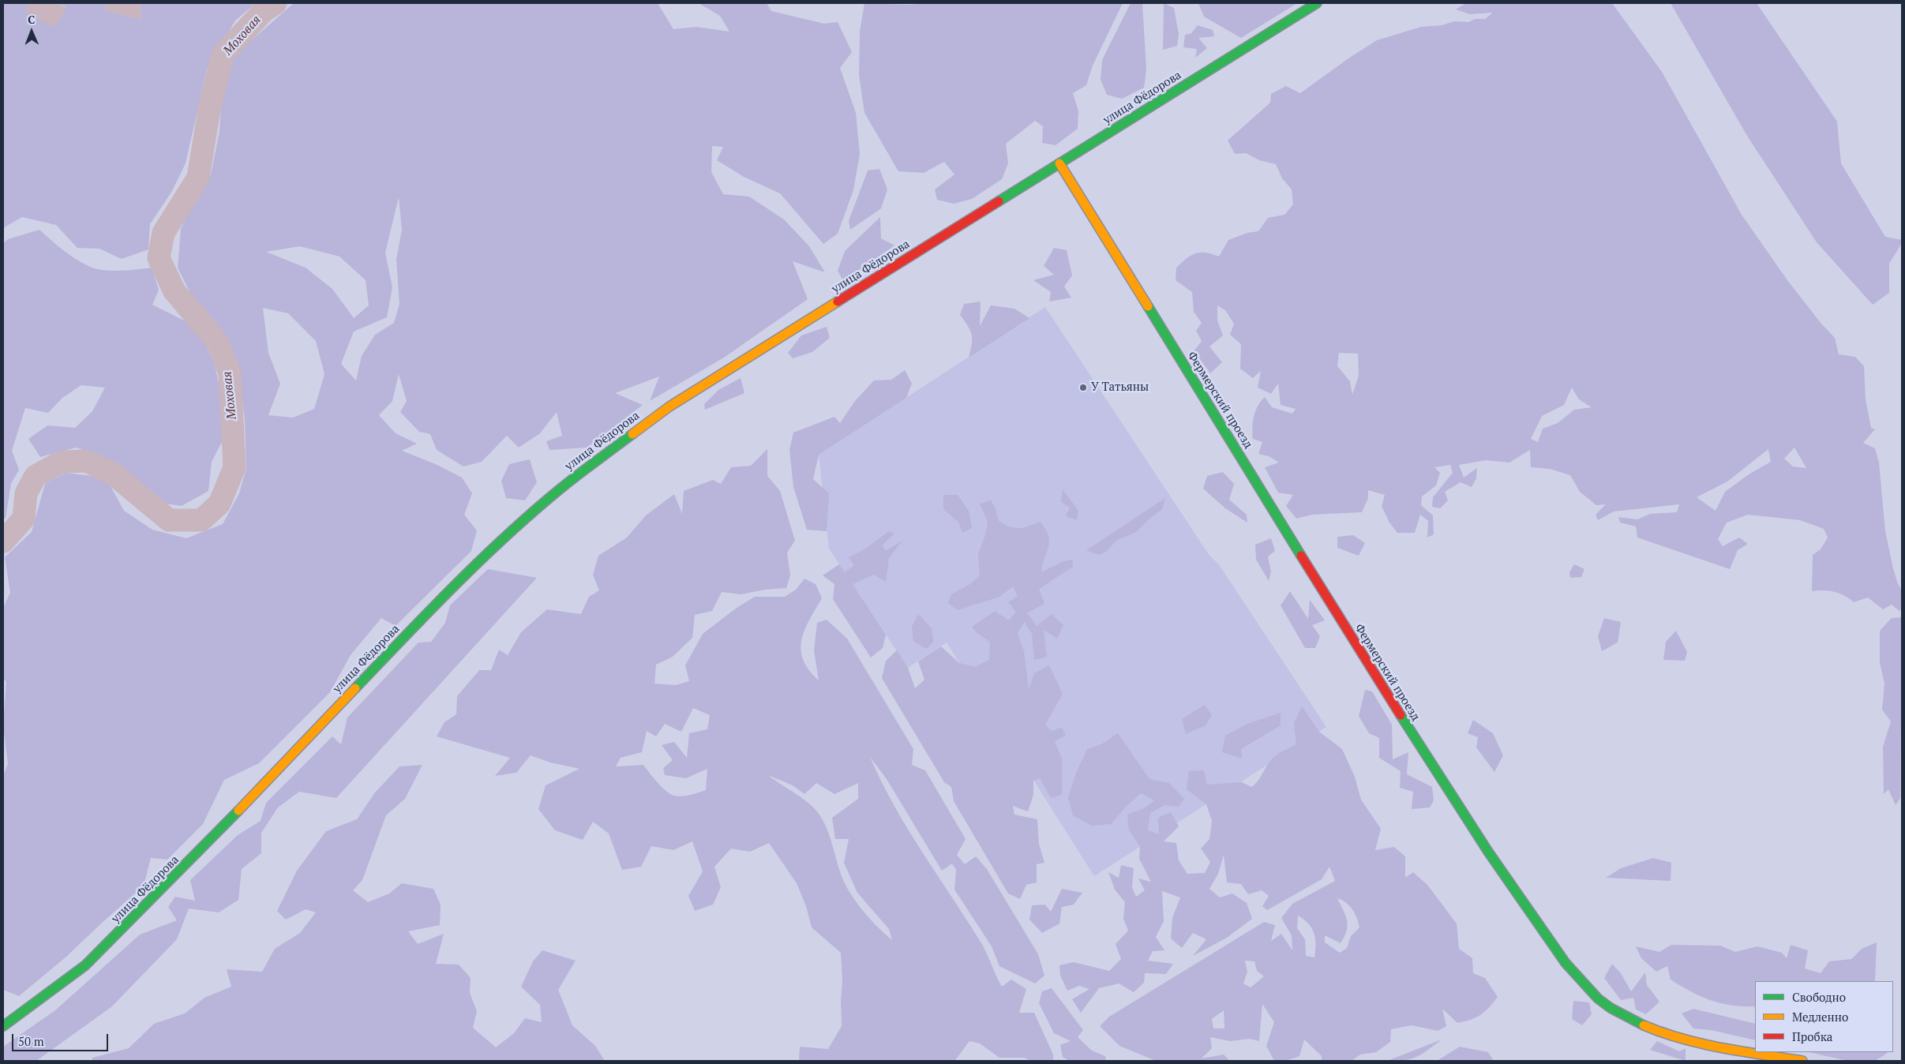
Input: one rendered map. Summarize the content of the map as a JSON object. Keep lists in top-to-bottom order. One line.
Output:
{"streets":{"street":["улица Фёдорова","Фермерский проезд"]},"crossings":[["улица Фёдорова","Фермерский проезд"]],"water":["Моховая"],"places":["У Татьяны"],"legend":["Свободно","Медленно","Пробка"],"scale_bar":"50 m","north":"top"}
